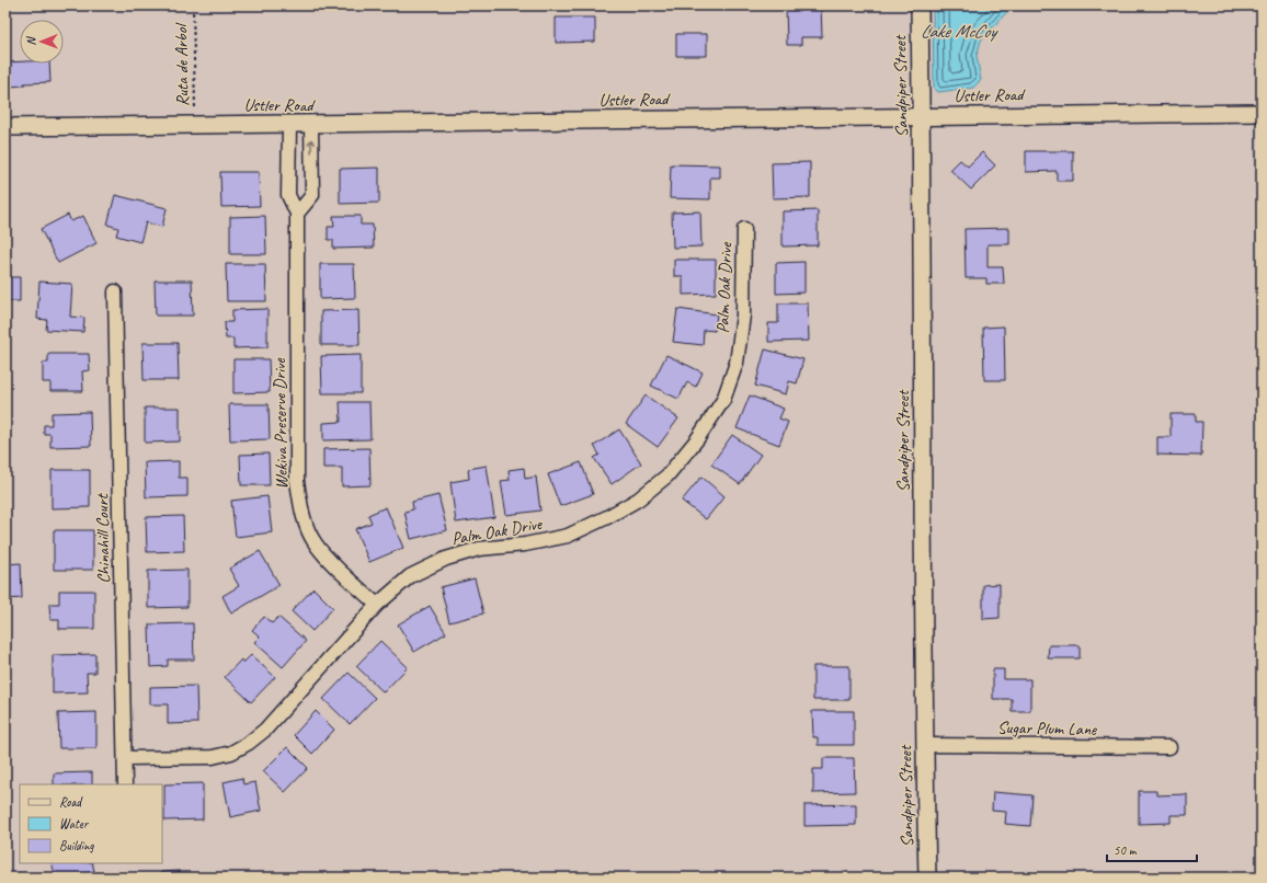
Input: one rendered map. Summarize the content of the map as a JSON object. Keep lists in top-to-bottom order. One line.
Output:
{"streets":{"street":["Sandpiper Street","Ustler Road","Palm Oak Drive","Wekiva Preserve Drive","Chinahill Court","Sugar Plum Lane"],"path":["Ruta de Arbol"]},"crossings":[["Ruta de Arbol","Ustler Road"],["Sandpiper Street","Ustler Road"],["Sandpiper Street","Sugar Plum Lane"],["Ustler Road","Wekiva Preserve Drive"],["Palm Oak Drive","Wekiva Preserve Drive"],["Palm Oak Drive","Chinahill Court"]],"water":["Lake McCoy"],"legend":["Road","Water","Building"],"scale_bar":"50 m","north":"left"}
